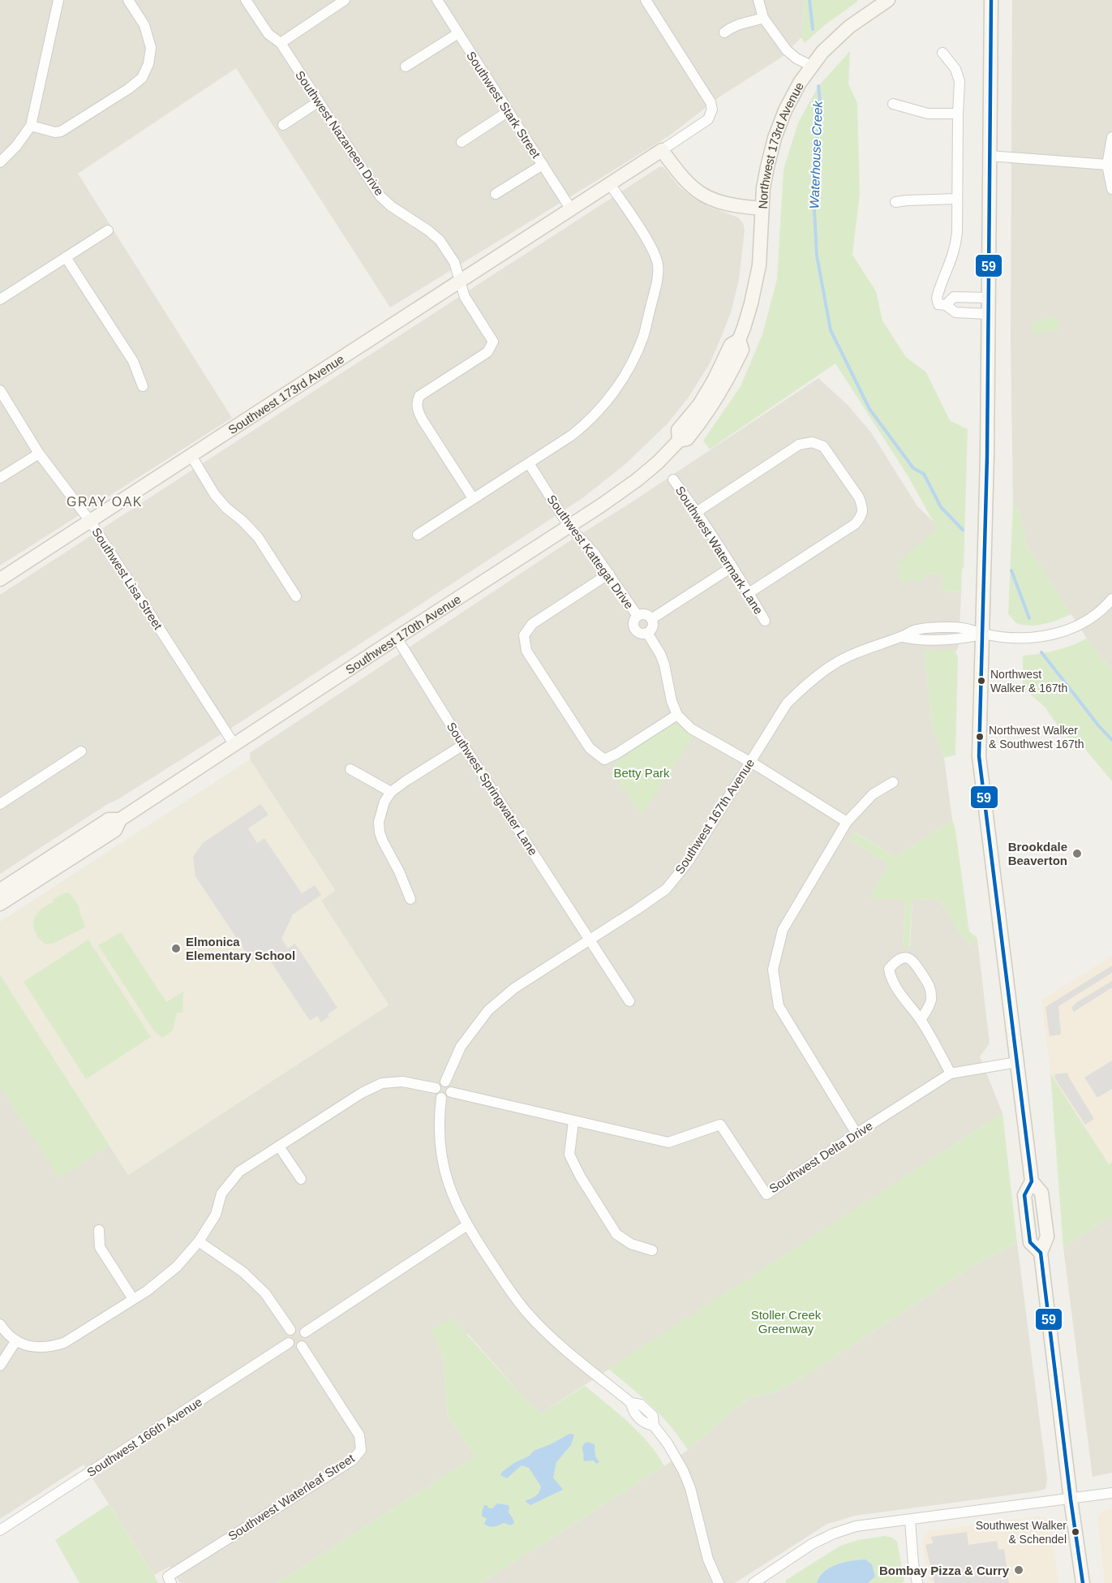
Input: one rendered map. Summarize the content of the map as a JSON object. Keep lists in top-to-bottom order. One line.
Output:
{"streets":{"main road":["Northwest 173rd Avenue","Southwest 173rd Avenue","Southwest 170th Avenue"],"street":["Southwest Stark Street","Southwest Nazaneen Drive","Southwest Watermark Lane","Southwest Kattegat Drive","Southwest Lisa Street","Southwest Springwater Lane","Southwest 167th Avenue","Southwest Delta Drive","Southwest 166th Avenue","Southwest Waterleaf Street"]},"crossings":[["Southwest Stark Street","Southwest 173rd Avenue"],["Southwest Nazaneen Drive","Southwest 173rd Avenue"],["Northwest 173rd Avenue","Southwest 170th Avenue"],["Southwest 173rd Avenue","Southwest Lisa Street"],["Southwest Kattegat Drive","Southwest 170th Avenue"],["Southwest Kattegat Drive","Southwest 167th Avenue"],["Southwest Lisa Street","Southwest 170th Avenue"],["Southwest 170th Avenue","Southwest Springwater Lane"],["Southwest Springwater Lane","Southwest 167th Avenue"],["Southwest 167th Avenue","Southwest Delta Drive"],["Southwest 166th Avenue","Southwest Waterleaf Street"]],"districts":["GRAY OAK"],"water":["Waterhouse Creek"],"parks":["Betty Park","Stoller Creek Greenway"],"places":["Northwest Walker & 167th","Northwest Walker & Southwest 167th","Brookdale Beaverton","Elmonica Elementary School","Southwest Walker & Schendel","Bombay Pizza & Curry"],"lines":["transit line 59"]}
